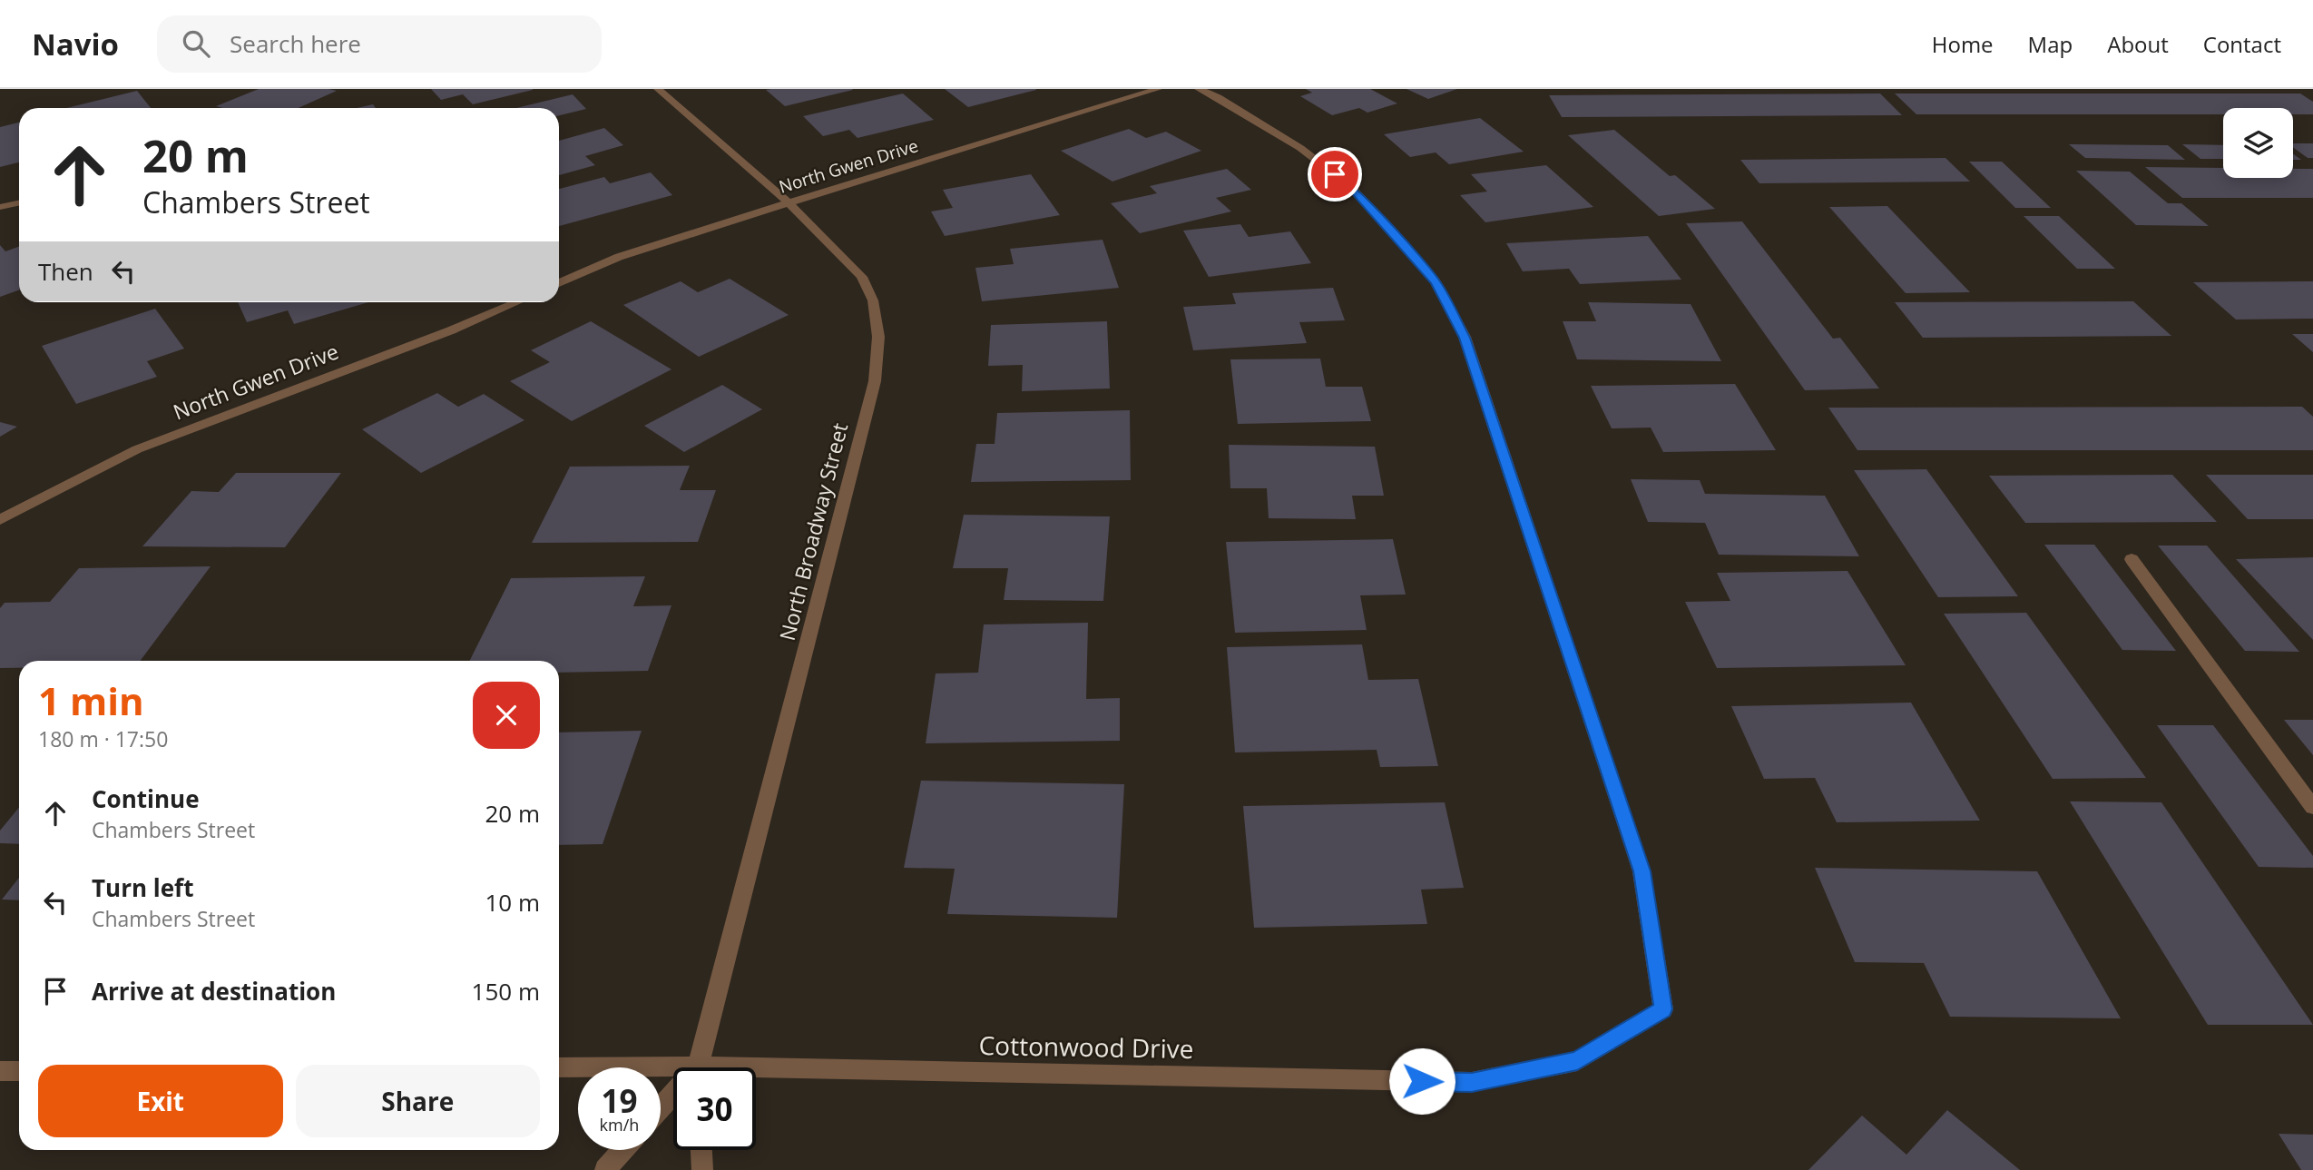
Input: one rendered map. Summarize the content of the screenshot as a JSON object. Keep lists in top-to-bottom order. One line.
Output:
{"streets":{"street":["North Gwen Drive","North Broadway Street","Cottonwood Drive"]},"crossings":[["North Gwen Drive","North Broadway Street"]],"page":{"header":"Navio","search":"Search here","nav":["Home","Map","About","Contact"],"turn":["20 m","Chambers Street"],"then":"Then","heading":["1 min","180 m · 17:50"],"list":[{"name":"Continue","note":"Chambers Street","value":"20 m"},{"name":"Turn left","note":"Chambers Street","value":"10 m"},{"name":"Arrive at destination","value":"150 m"}],"buttons":["Exit","Share"],"speed":"19 km/h","limit":"30"}}
